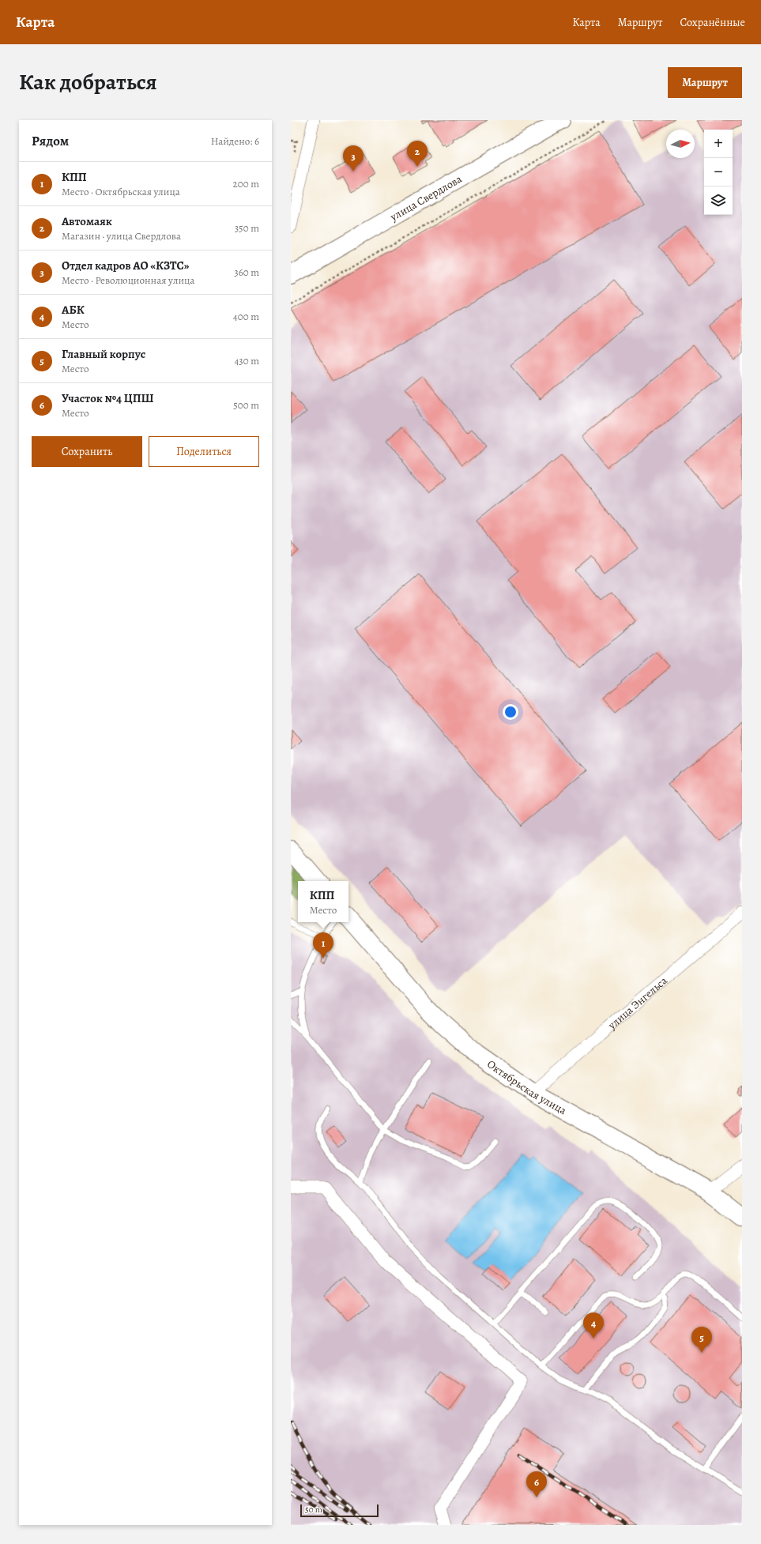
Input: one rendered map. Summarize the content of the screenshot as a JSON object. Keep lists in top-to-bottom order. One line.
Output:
{"streets":{"main road":["улица Свердлова","Октябрьская улица"],"street":["улица Энгельса"]},"crossings":[["улица Энгельса","Октябрьская улица"]],"scale_bar":"50 m","north":"right","page":{"header":"Карта","nav":["Карта","Маршрут","Сохранённые"],"title":"Как добраться","buttons":["Маршрут",["Сохранить","Поделиться"]],"heading":["Рядом","Найдено: 6"],"map_buttons":["+","−"],"pins":["2","3","1","4","5","6"],"list":[{"mark":"1","name":"КПП","note":"Место · Октябрьская улица","value":"200 m"},{"mark":"2","name":"Автомаяк","note":"Магазин · улица Свердлова","value":"350 m"},{"mark":"3","name":"Отдел кадров АО «КЗТС»","note":"Место · Революционная улица","value":"360 m"},{"mark":"4","name":"АБК","note":"Место","value":"400 m"},{"mark":"5","name":"Главный корпус","note":"Место","value":"430 m"},{"mark":"6","name":"Участок №4 ЦПШ","note":"Место","value":"500 m"}],"popup":["КПП","Место"],"scale":"50 m"}}
